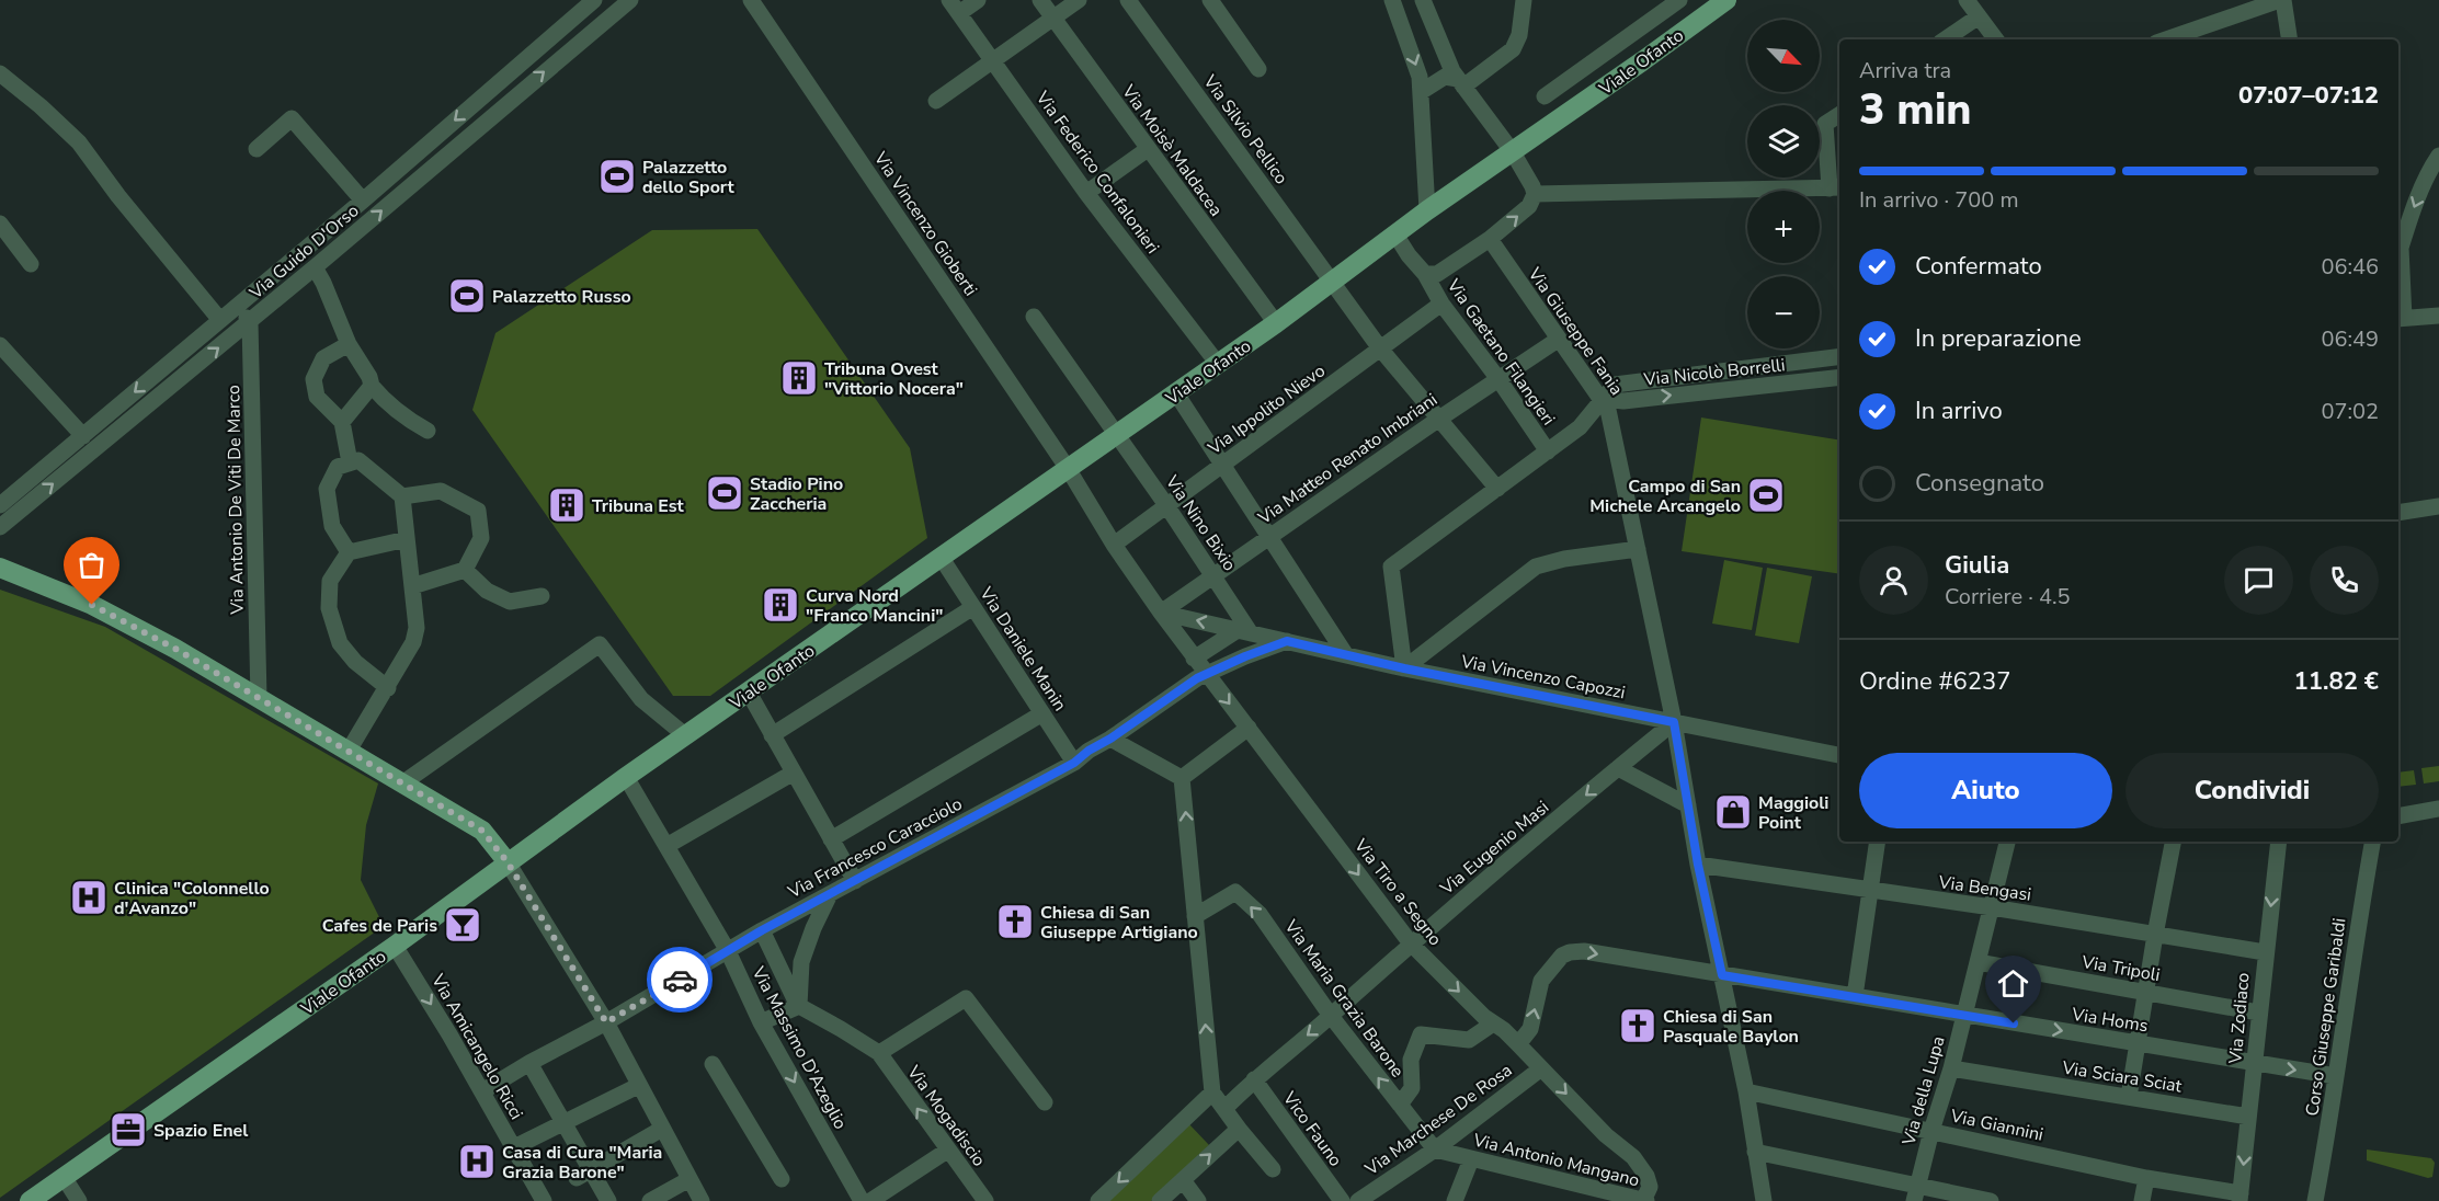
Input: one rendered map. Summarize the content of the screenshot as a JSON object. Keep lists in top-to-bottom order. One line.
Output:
{"streets":{"main road":["Viale Ofanto"],"street":["Via Silvio Pellico","Via Moisè Maldacea","Via Federico Confalonieri","Via Vincenzo Gioberti","Via Guido D'Orso","Via Giuseppe Fania","Via Gaetano Filangieri","Via Nicolò Borrelli","Via Ippolito Nievo","Via Matteo Renato Imbriani","Via Antonio De Viti De Marco","Via Nino Bixio","Via Daniele Manin","Via Vincenzo Capozzi","Via Francesco Caracciolo","Via Eugenio Masi","Via Bengasi","Via Tiro a Segno","Via Tripoli","Via Maria Grazia Barone","Corso Giuseppe Garibaldi","Via Zodiaco","Via Homs","Via Amicangelo Ricci","Via Massimo D'Azeglio","Via Sciara Sciat","Via della Lupa","Via Mogadiscio","Via Marchese De Rosa","Via Giannini","Vico Fauno","Via Antonio Mangano"]},"crossings":[["Viale Ofanto","Via Silvio Pellico"],["Viale Ofanto","Via Moisè Maldacea"],["Viale Ofanto","Via Federico Confalonieri"],["Viale Ofanto","Via Vincenzo Gioberti"],["Viale Ofanto","Via Gaetano Filangieri"],["Viale Ofanto","Via Nino Bixio"],["Viale Ofanto","Via Daniele Manin"],["Viale Ofanto","Via Amicangelo Ricci"],["Viale Ofanto","Via Massimo D'Azeglio"],["Via Vincenzo Gioberti","Via Ippolito Nievo"],["Via Vincenzo Gioberti","Via Tiro a Segno"],["Via Guido D'Orso","Via Antonio De Viti De Marco"],["Via Giuseppe Fania","Via Gaetano Filangieri"],["Via Giuseppe Fania","Via Nicolò Borrelli"],["Via Giuseppe Fania","Via Matteo Renato Imbriani"],["Via Giuseppe Fania","Via Vincenzo Capozzi"],["Via Giuseppe Fania","Via Eugenio Masi"],["Via Giuseppe Fania","Via Bengasi"],["Via Giuseppe Fania","Via Homs"],["Via Giuseppe Fania","Via Giannini"],["Via Gaetano Filangieri","Via Nicolò Borrelli"],["Via Gaetano Filangieri","Via Ippolito Nievo"],["Via Gaetano Filangieri","Via Matteo Renato Imbriani"],["Via Gaetano Filangieri","Via Vincenzo Capozzi"],["Via Ippolito Nievo","Via Nino Bixio"],["Via Ippolito Nievo","Via Tiro a Segno"],["Via Matteo Renato Imbriani","Via Nino Bixio"],["Via Matteo Renato Imbriani","Via Vincenzo Capozzi"],["Via Matteo Renato Imbriani","Via Tiro a Segno"],["Via Nino Bixio","Via Vincenzo Capozzi"],["Via Daniele Manin","Via Francesco Caracciolo"],["Via Vincenzo Capozzi","Via Francesco Caracciolo"],["Via Vincenzo Capozzi","Via Eugenio Masi"],["Via Vincenzo Capozzi","Via Tiro a Segno"],["Via Francesco Caracciolo","Via Tiro a Segno"],["Via Francesco Caracciolo","Via Amicangelo Ricci"],["Via Francesco Caracciolo","Via Massimo D'Azeglio"],["Via Eugenio Masi","Via Tiro a Segno"],["Via Eugenio Masi","Via Maria Grazia Barone"],["Via Eugenio Masi","Vico Fauno"],["Via Bengasi","Via Zodiaco"],["Via Bengasi","Via della Lupa"],["Via Tiro a Segno","Via Homs"],["Via Tiro a Segno","Via Marchese De Rosa"],["Via Tiro a Segno","Via Antonio Mangano"],["Via Tripoli","Via Zodiaco"],["Via Tripoli","Via della Lupa"],["Via Maria Grazia Barone","Via Marchese De Rosa"],["Corso Giuseppe Garibaldi","Via Homs"],["Via Zodiaco","Via Homs"],["Via Zodiaco","Via Sciara Sciat"],["Via Zodiaco","Via Giannini"],["Via Homs","Via della Lupa"],["Via Sciara Sciat","Via della Lupa"],["Via della Lupa","Via Giannini"]],"one_way":["Via Eugenio Masi","Via Tiro a Segno","Via Homs","Via Mogadiscio"],"places":{"sports":["Palazzetto dello Sport","Palazzetto Russo","Stadio Pino Zaccheria","Campo di San Michele Arcangelo"],"building":["Tribuna Ovest \"Vittorio Nocera\"","Tribuna Est","Curva Nord \"Franco Mancini\""],"shop":["Maggioli Point"],"hospital":["Clinica \"Colonnello d'Avanzo\"","Casa di Cura \"Maria Grazia Barone\""],"church":["Chiesa di San Giuseppe Artigiano","Chiesa di San Pasquale Baylon"],"bar":["Cafes de Paris"],"office":["Spazio Enel"]},"north":"bottom right","page":{"map_buttons":["+","−"],"heading":["3 min","Arriva tra","07:07–07:12"],"panel":["Giulia","Corriere · 4.5","Ordine #6237","11.82 €"],"bar":"In arrivo · 700 m","list":[["Confermato","06:46"],["In preparazione","06:49"],["In arrivo","07:02"],"Consegnato"],"buttons":["Aiuto","Condividi"]}}
